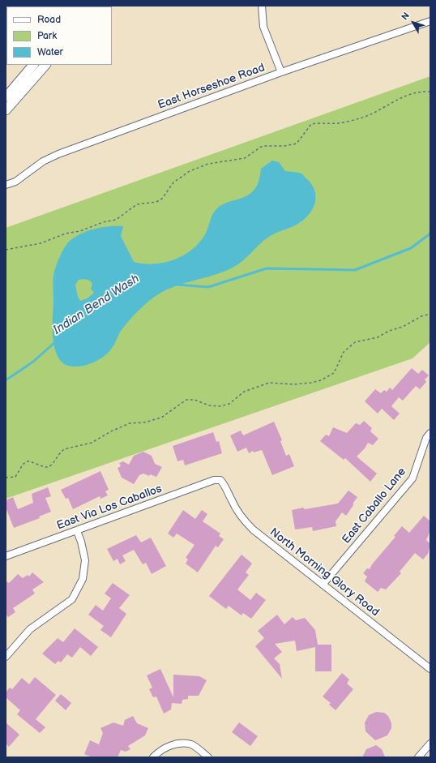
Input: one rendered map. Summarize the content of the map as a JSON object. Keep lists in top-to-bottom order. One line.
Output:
{"streets":{"street":["East Horseshoe Road","East Caballo Lane","East Via Los Caballos","North Morning Glory Road"]},"crossings":[["East Caballo Lane","North Morning Glory Road"],["East Via Los Caballos","North Morning Glory Road"]],"water":["Indian Bend Wash"],"legend":["Road","Park","Water"],"north":"top left"}
